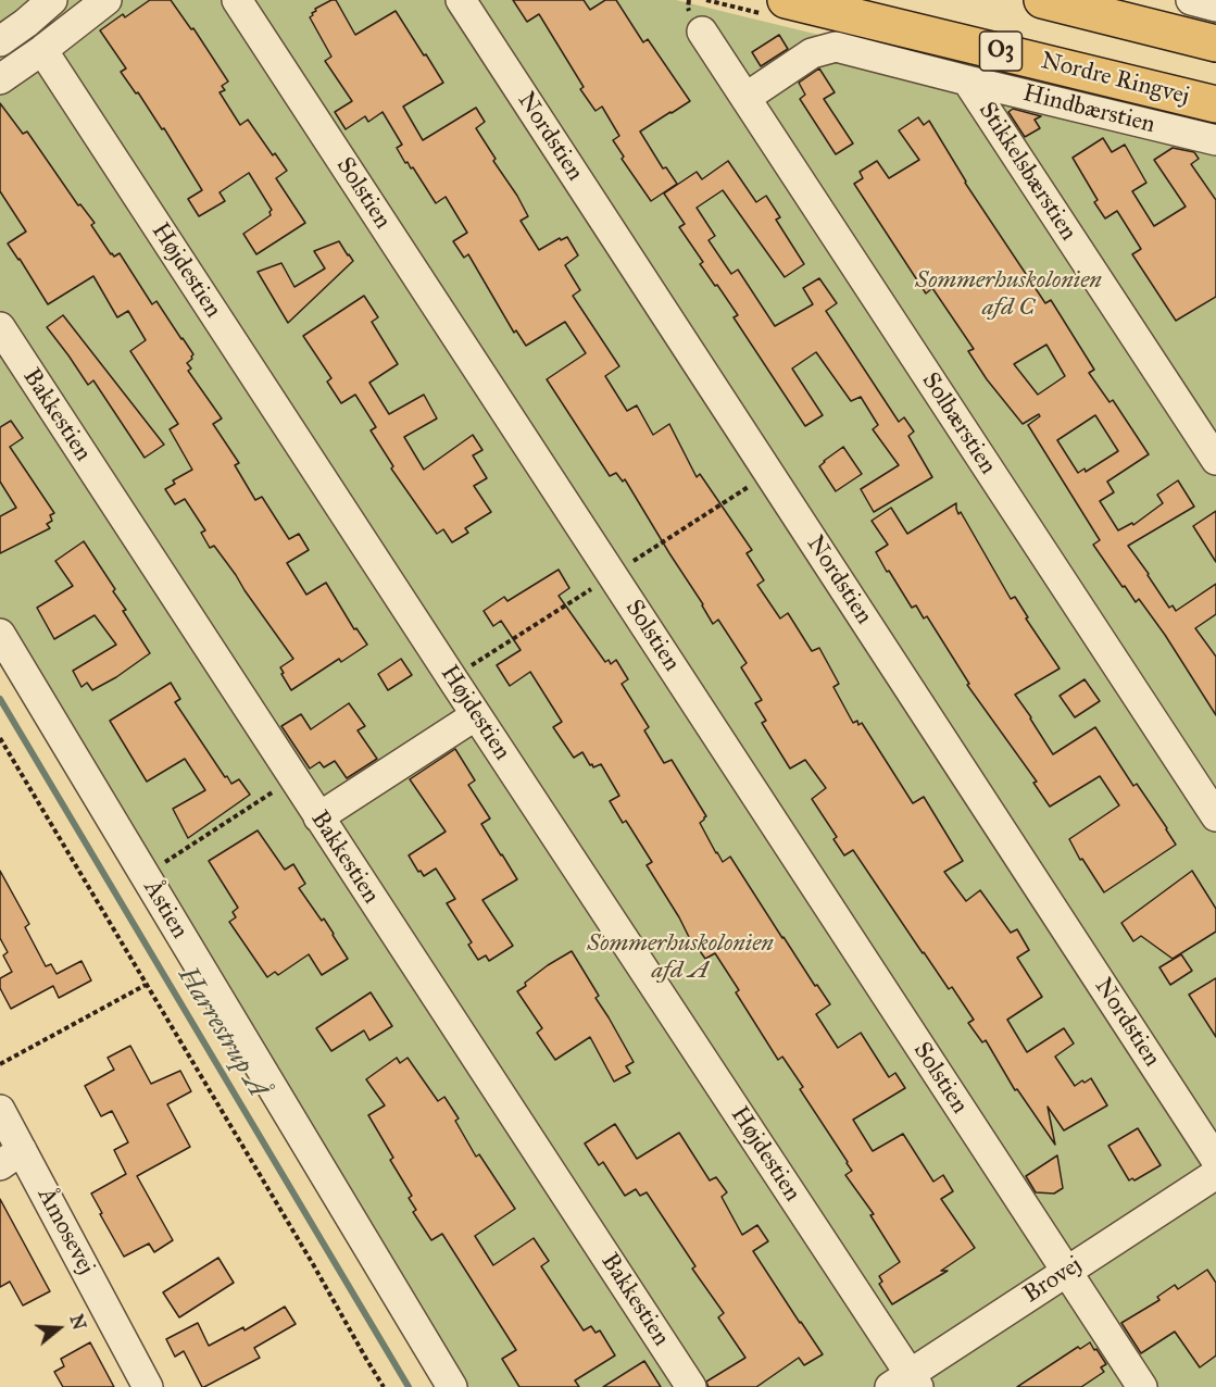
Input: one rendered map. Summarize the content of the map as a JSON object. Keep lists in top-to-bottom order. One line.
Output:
{"streets":{"main road":["O3","Nordre Ringvej"],"street":["Hindbærstien","Nordstien","Stikkelsbærstien","Solstien","Højdestien","Bakkestien","Solbærstien","Åstien","Åmosevej","Brovej"]},"crossings":[["Hindbærstien","Stikkelsbærstien"],["Hindbærstien","Solbærstien"],["Solstien","Brovej"],["Højdestien","Brovej"]],"water":["Harrestrup Å"],"parks":["Sommerhuskolonien afd C","Sommerhuskolonien afd A"],"north":"right"}
